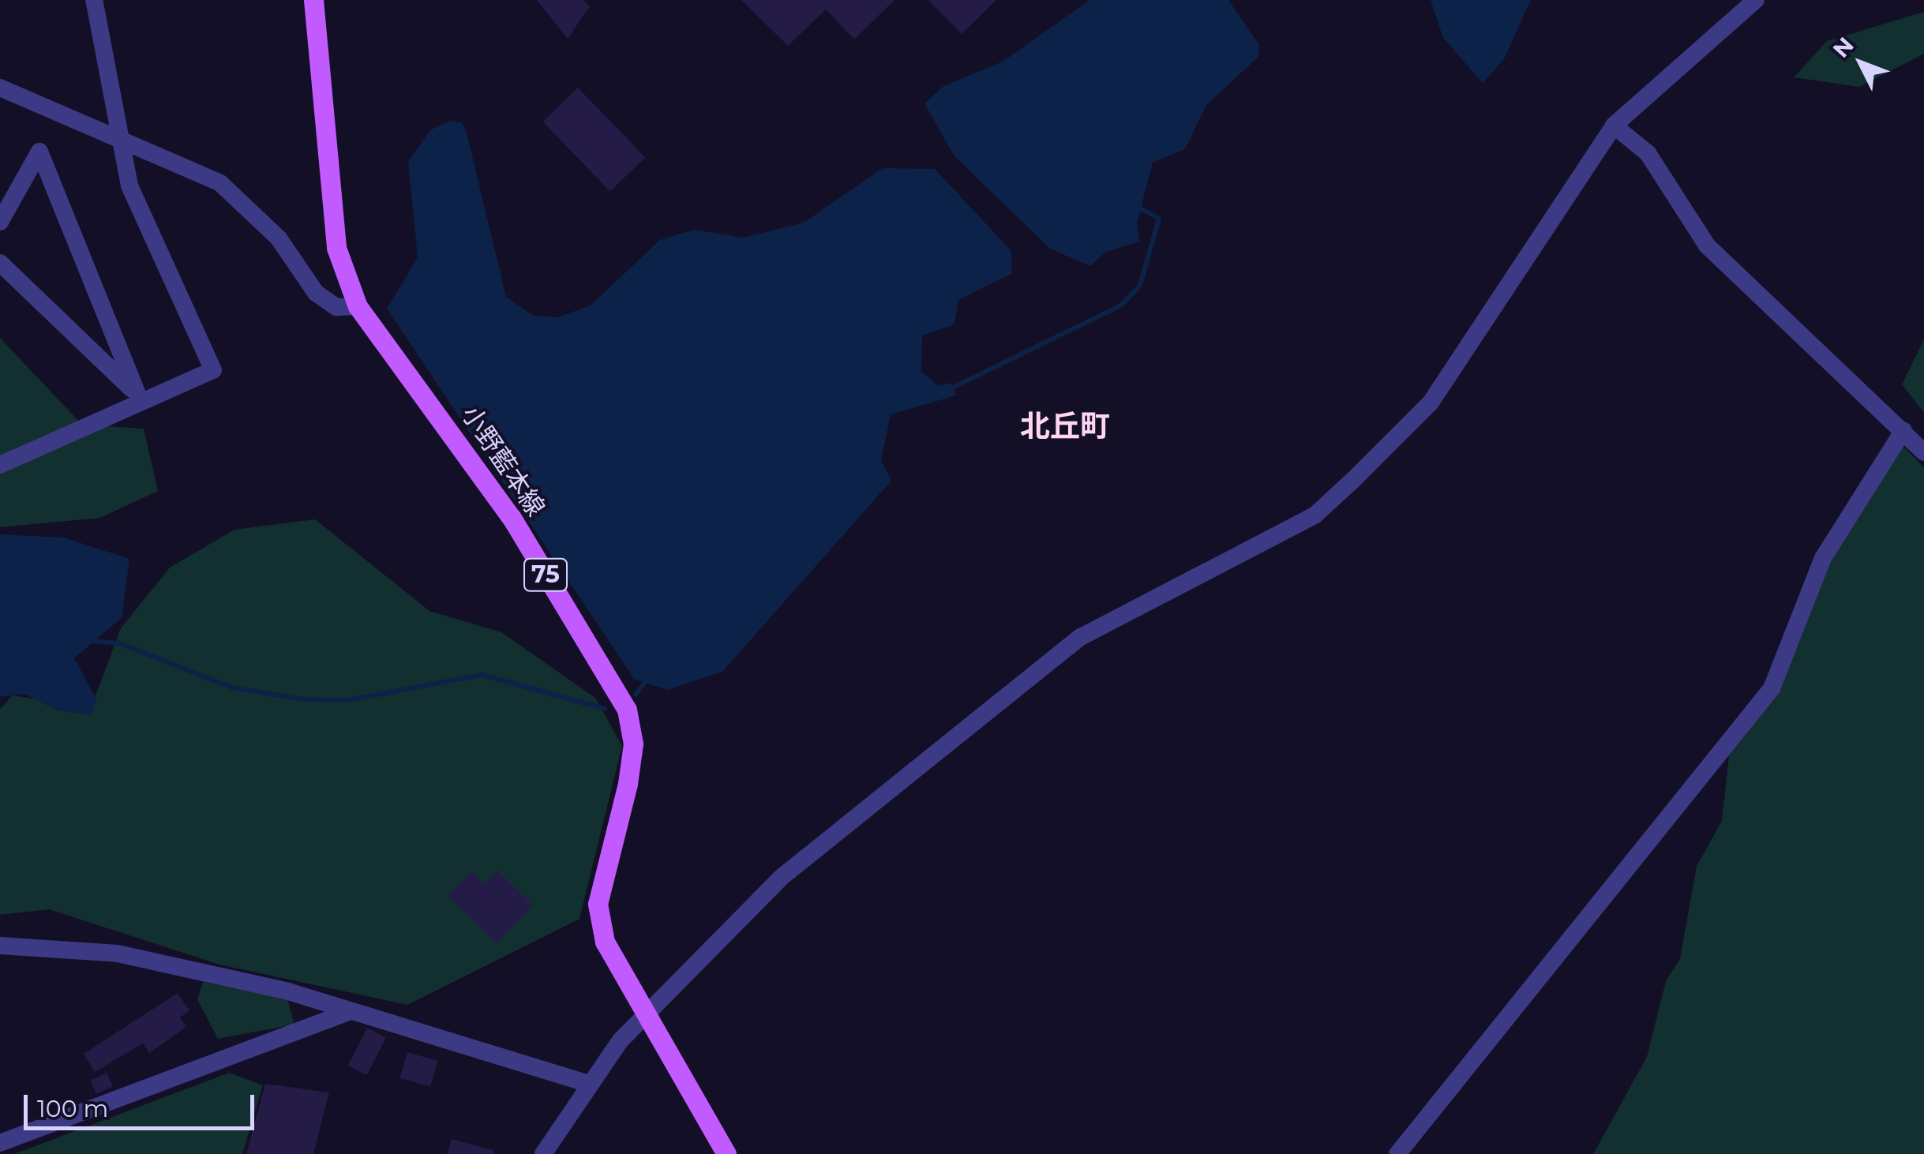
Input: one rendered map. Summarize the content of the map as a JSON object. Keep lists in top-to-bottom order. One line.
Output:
{"streets":{"main road":["小野藍本線","75"]},"districts":["北丘町"],"scale_bar":"100 m","north":"top left"}
